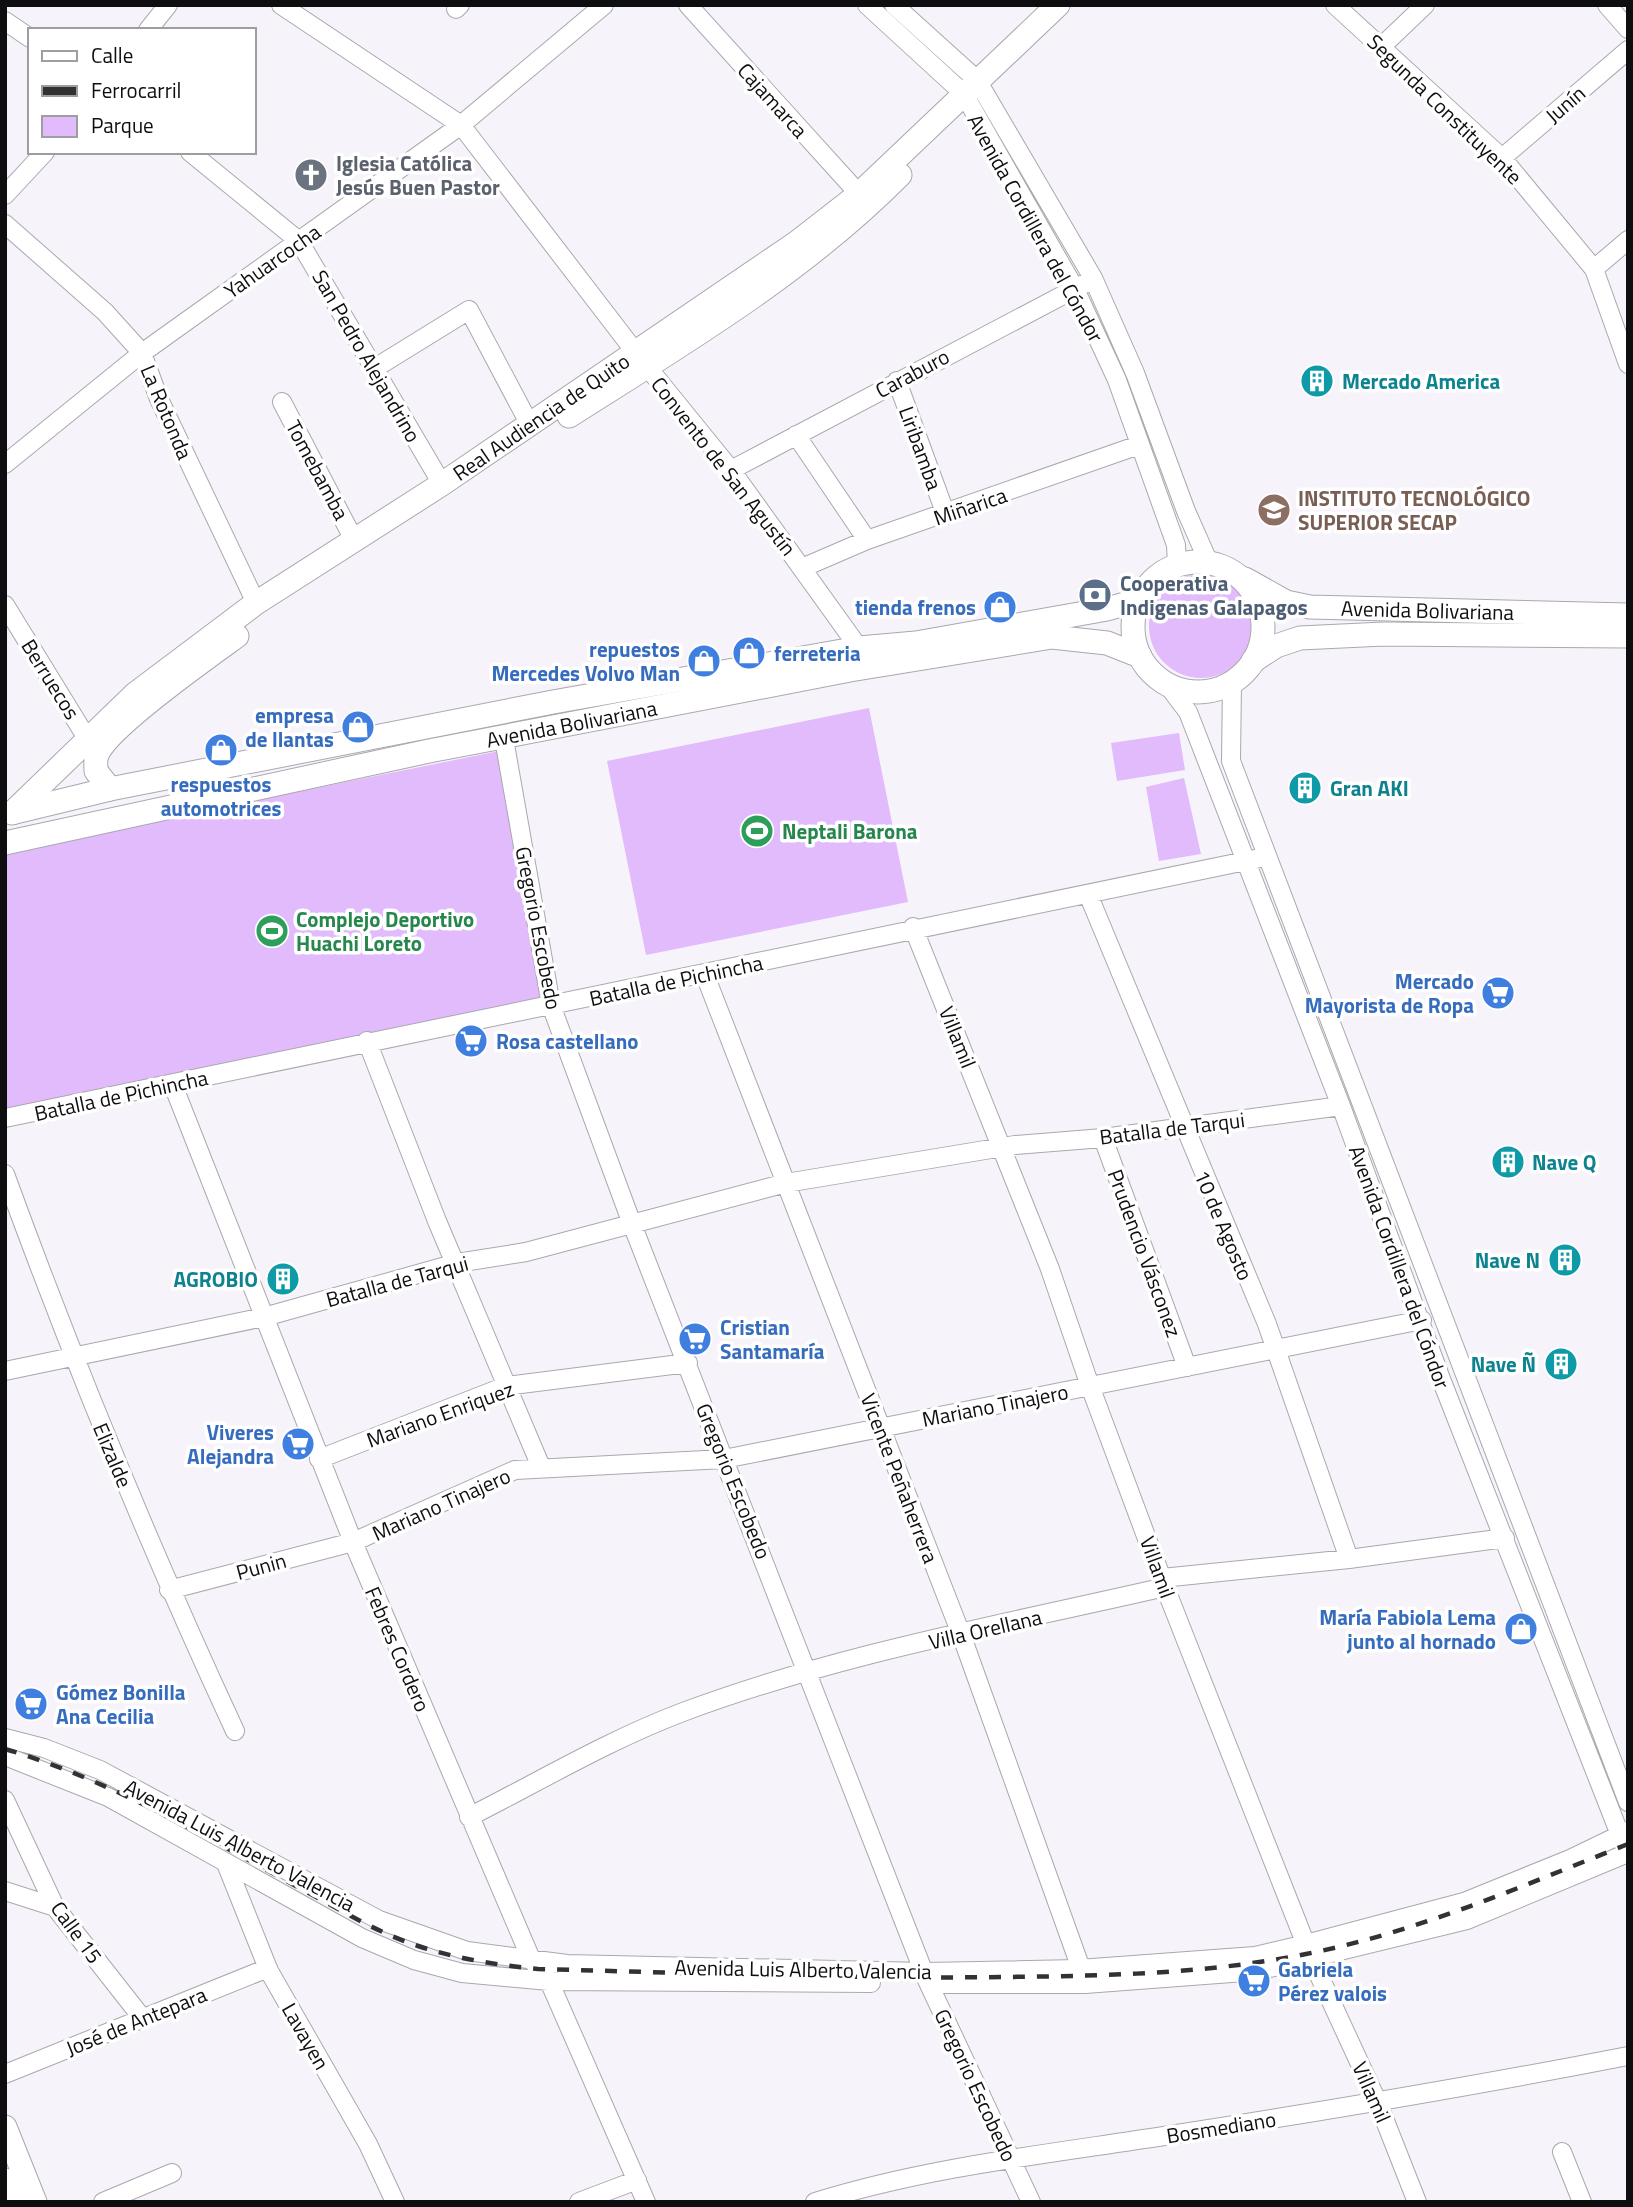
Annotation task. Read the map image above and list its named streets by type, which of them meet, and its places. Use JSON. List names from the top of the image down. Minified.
{"streets":{"main road":["Real Audiencia de Quito","Avenida Bolivariana"],"street":["Cajamarca","Junín","Segunda Constituyente","Avenida Cordillera del Cóndor","Yahuarcocha","San Pedro Alejandrino","Caraburo","La Rotonda","Liribamba","Convento de San Agustín","Tomebamba","Miñarica","Berruecos","Gregorio Escobedo","Batalla de Pichincha","Villamil","Batalla de Tarqui","10 de Agosto","Prudencio Vásconez","Mariano Tinajero","Mariano Enriquez","Elizalde","Vicente Peñaherrera","Punin","Villa Orellana","Febres Cordero","Avenida Luis Alberto Valencia","Calle 15","José de Antepara","Lavayen","Bosmediano"]},"crossings":[["Cajamarca","Real Audiencia de Quito"],["Junín","Segunda Constituyente"],["Avenida Cordillera del Cóndor","Caraburo"],["Avenida Cordillera del Cóndor","Real Audiencia de Quito"],["Avenida Cordillera del Cóndor","Miñarica"],["Avenida Cordillera del Cóndor","Avenida Bolivariana"],["Avenida Cordillera del Cóndor","Batalla de Pichincha"],["Avenida Cordillera del Cóndor","Batalla de Tarqui"],["Avenida Cordillera del Cóndor","Mariano Tinajero"],["Avenida Cordillera del Cóndor","Villa Orellana"],["Avenida Cordillera del Cóndor","Avenida Luis Alberto Valencia"],["Yahuarcocha","San Pedro Alejandrino"],["Yahuarcocha","La Rotonda"],["Yahuarcocha","Convento de San Agustín"],["San Pedro Alejandrino","Real Audiencia de Quito"],["Caraburo","Liribamba"],["Caraburo","Convento de San Agustín"],["La Rotonda","Real Audiencia de Quito"],["Real Audiencia de Quito","Convento de San Agustín"],["Real Audiencia de Quito","Tomebamba"],["Real Audiencia de Quito","Avenida Bolivariana"],["Real Audiencia de Quito","Berruecos"],["Liribamba","Miñarica"],["Convento de San Agustín","Miñarica"],["Convento de San Agustín","Avenida Bolivariana"],["Avenida Bolivariana","Gregorio Escobedo"],["Gregorio Escobedo","Batalla de Pichincha"],["Gregorio Escobedo","Batalla de Tarqui"],["Gregorio Escobedo","Mariano Tinajero"],["Gregorio Escobedo","Mariano Enriquez"],["Gregorio Escobedo","Villa Orellana"],["Gregorio Escobedo","Avenida Luis Alberto Valencia"],["Gregorio Escobedo","Bosmediano"],["Batalla de Pichincha","Villamil"],["Batalla de Pichincha","10 de Agosto"],["Batalla de Pichincha","Vicente Peñaherrera"],["Batalla de Pichincha","Febres Cordero"],["Villamil","Batalla de Tarqui"],["Villamil","Mariano Tinajero"],["Villamil","Villa Orellana"],["Villamil","Avenida Luis Alberto Valencia"],["Villamil","Bosmediano"],["Batalla de Tarqui","10 de Agosto"],["Batalla de Tarqui","Prudencio Vásconez"],["Batalla de Tarqui","Elizalde"],["Batalla de Tarqui","Vicente Peñaherrera"],["Batalla de Tarqui","Febres Cordero"],["10 de Agosto","Mariano Tinajero"],["10 de Agosto","Villa Orellana"],["Prudencio Vásconez","Mariano Tinajero"],["Mariano Tinajero","Vicente Peñaherrera"],["Mariano Tinajero","Punin"],["Mariano Tinajero","Febres Cordero"],["Mariano Enriquez","Febres Cordero"],["Elizalde","Punin"],["Vicente Peñaherrera","Villa Orellana"],["Vicente Peñaherrera","Avenida Luis Alberto Valencia"],["Punin","Febres Cordero"],["Villa Orellana","Febres Cordero"],["Febres Cordero","Avenida Luis Alberto Valencia"],["Avenida Luis Alberto Valencia","Lavayen"],["Calle 15","José de Antepara"],["José de Antepara","Lavayen"]],"places":{"church":["Iglesia Católica Jesús Buen Pastor"],"building":["Mercado America","Gran AKI","Nave Q","Nave N","AGROBIO","Nave Ñ"],"school or university":["INSTITUTO TECNOLÓGICO SUPERIOR SECAP"],"bank":["Cooperativa Indigenas Galapagos"],"shop":["tienda frenos","ferreteria","repuestos Mercedes Volvo Man","empresa de llantas","respuestos automotrices","María Fabiola Lema junto al hornado"],"sports":["Neptali Barona","Complejo Deportivo Huachi Loreto"],"supermarket":["Mercado Mayorista de Ropa","Rosa castellano","Cristian Santamaría","Viveres Alejandra","Gómez Bonilla Ana Cecilia","Gabriela Pérez valois"]},"legend":["Calle","Ferrocarril","Parque"]}
